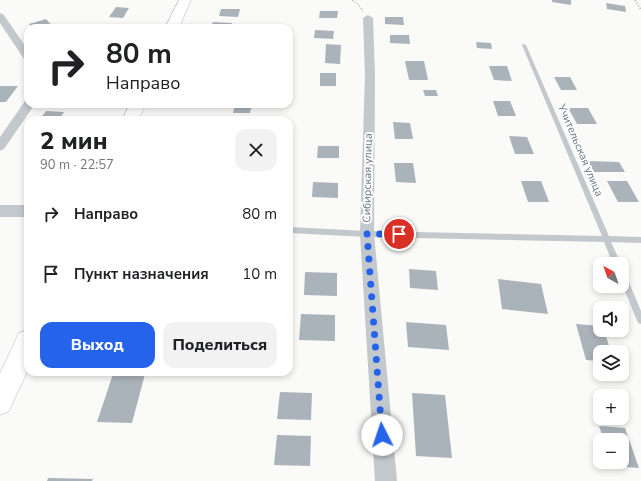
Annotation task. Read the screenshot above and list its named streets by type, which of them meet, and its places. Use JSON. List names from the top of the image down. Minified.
{"streets":{"street":["Сибирская улица"],"lane":["Учительская улица"]},"north":"top left","page":{"turn":["80 m","Направо"],"heading":["2 мин","90 m · 22:57"],"list":[{"name":"Направо","value":"80 m"},{"name":"Пункт назначения","value":"10 m"}],"map_buttons":["+","−"],"buttons":["Выход","Поделиться"]}}
